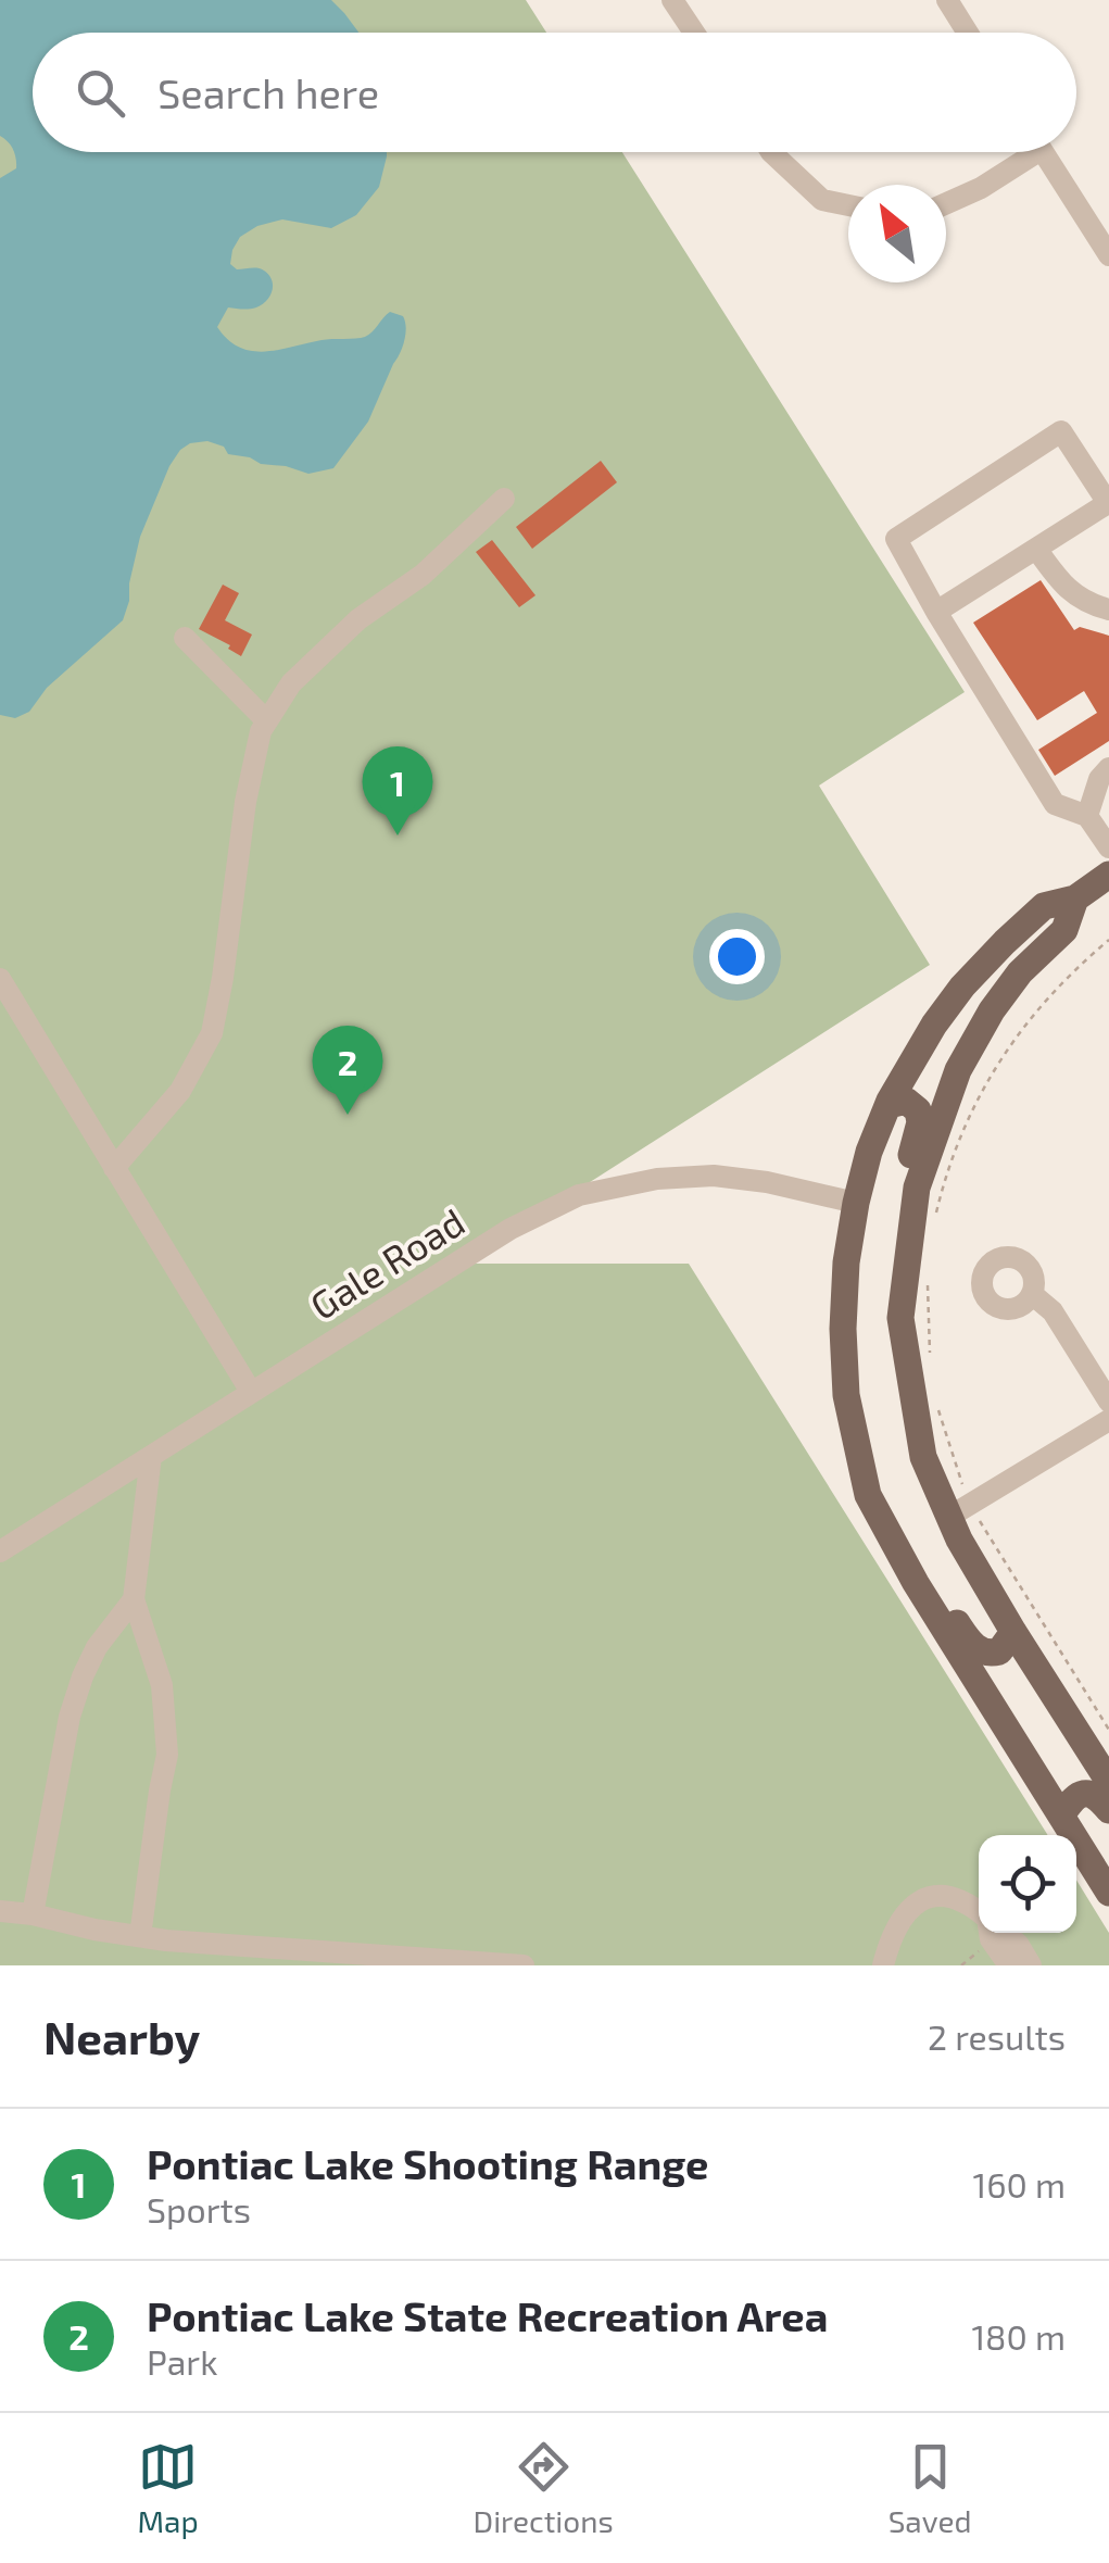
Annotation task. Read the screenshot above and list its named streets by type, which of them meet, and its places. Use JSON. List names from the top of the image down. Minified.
{"streets":{"street":["Gale Road"]},"north":"top left","page":{"search":"Search here","pins":["1","2"],"heading":["Nearby","2 results"],"list":[{"mark":"1","name":"Pontiac Lake Shooting Range","note":"Sports","value":"160 m"},{"mark":"2","name":"Pontiac Lake State Recreation Area","note":"Park","value":"180 m"}],"nav":["Map","Directions","Saved"]}}
